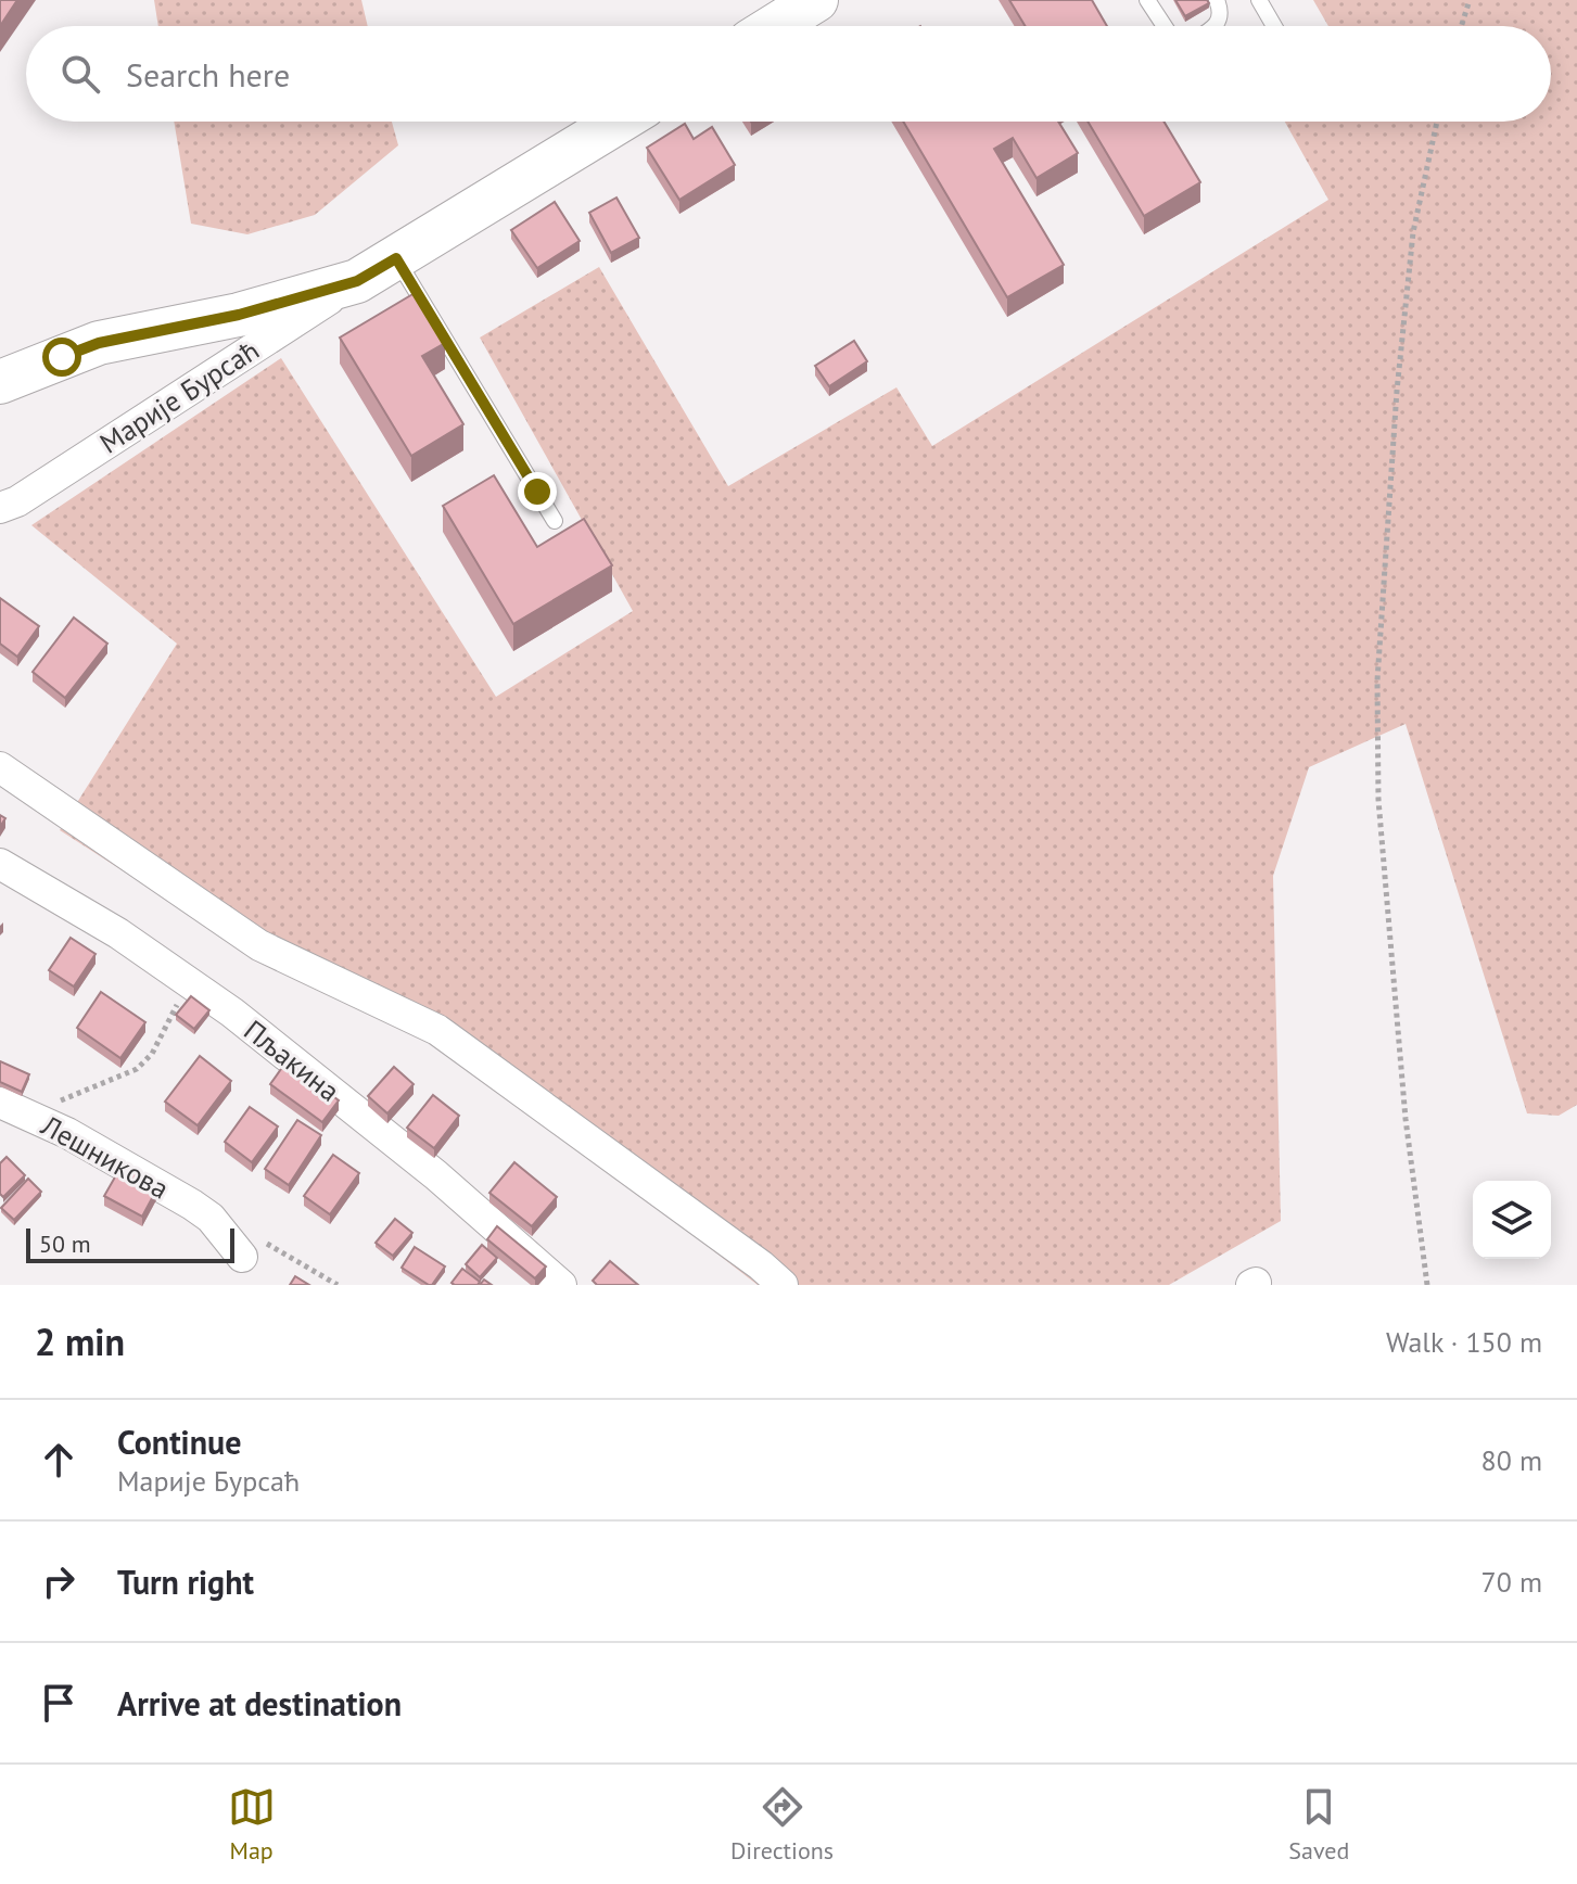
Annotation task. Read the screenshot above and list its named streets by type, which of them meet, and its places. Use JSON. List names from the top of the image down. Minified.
{"streets":{"street":["Марије Бурсаћ","Пљакина","Лешникова"]},"scale_bar":"50 m","page":{"search":"Search here","scale":"50 m","heading":["2 min","Walk · 150 m"],"list":[["Continue","Марије Бурсаћ","80 m"],["Turn right","70 m"],"Arrive at destination"],"nav":["Map","Directions","Saved"]}}
